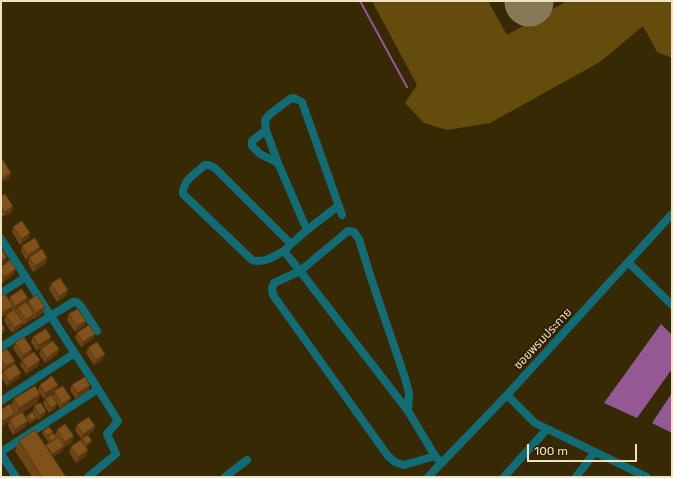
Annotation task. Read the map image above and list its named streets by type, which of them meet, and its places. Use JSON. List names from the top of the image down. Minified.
{"streets":{"street":["ซอยพรมประกาย"]},"scale_bar":"100 m"}
